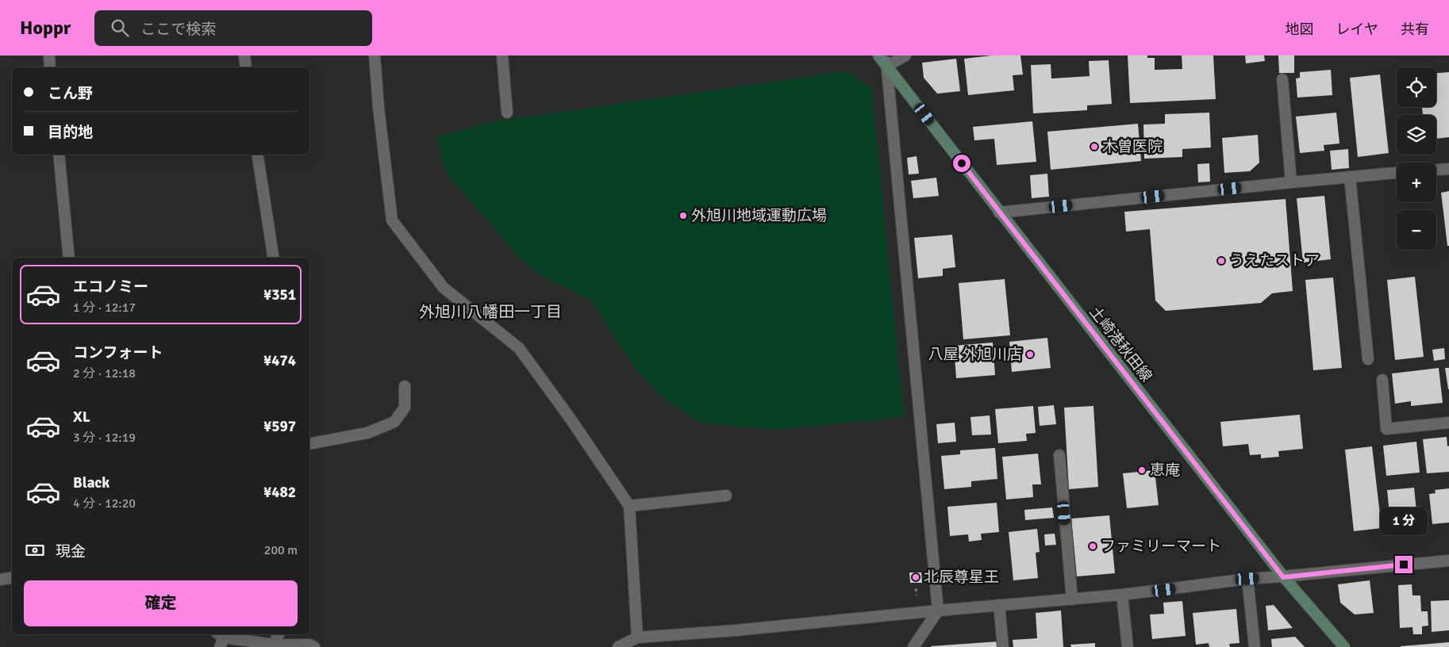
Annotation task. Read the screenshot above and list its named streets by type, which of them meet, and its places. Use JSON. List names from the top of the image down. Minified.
{"streets":{"main road":["土崎港秋田線"]},"districts":["外旭川八幡田一丁目"],"places":["木曽医院","外旭川地域運動広場","うえたストア","八屋 外旭川店","恵庵","ファミリーマート","北辰尊星王"],"page":{"header":"Hoppr","search":"ここで検索","nav":["地図","レイヤ","共有"],"map_buttons":["+","−"],"banner":["こん野","目的地"],"list":[{"name":"エコノミー","note":"1 分 · 12:17","value":"¥351"},{"name":"コンフォート","note":"2 分 · 12:18","value":"¥474"},{"name":"XL","note":"3 分 · 12:19","value":"¥597"},{"name":"Black","note":"4 分 · 12:20","value":"¥482"}],"bubble":"1 分","pay":["現金","200 m"],"buttons":"確定"}}
